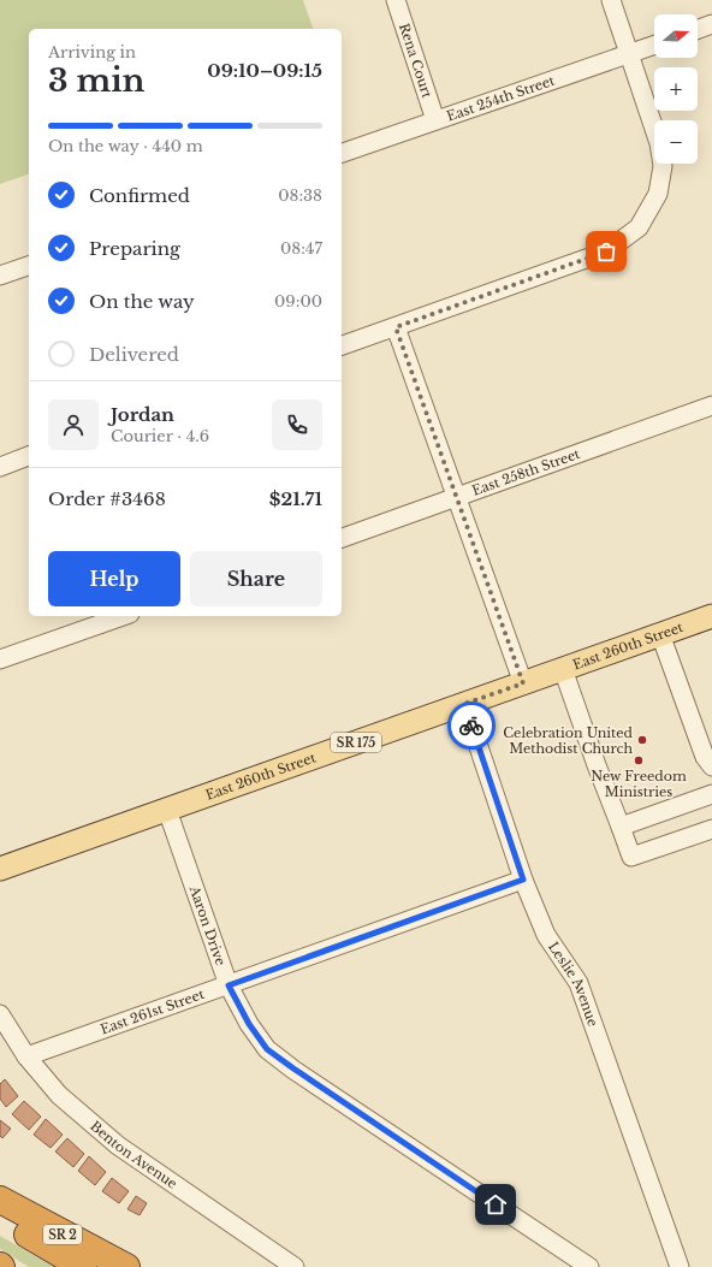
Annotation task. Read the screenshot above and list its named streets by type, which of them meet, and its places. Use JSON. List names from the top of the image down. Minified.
{"streets":{"highway":["SR 2"],"main road":["East 260th Street","SR 175"],"street":["Rena Court","East 254th Street","East 258th Street","Aaron Drive","Leslie Avenue","East 261st Street","Benton Avenue"]},"crossings":[["Rena Court","East 254th Street"],["East 260th Street","Aaron Drive"],["East 260th Street","Leslie Avenue"],["Aaron Drive","East 261st Street"],["Leslie Avenue","East 261st Street"],["East 261st Street","Benton Avenue"]],"places":["Celebration United Methodist Church","New Freedom Ministries"],"north":"right","page":{"map_buttons":["+","−"],"heading":["3 min","Arriving in","09:10–09:15"],"panel":["Jordan","Courier · 4.6","Order #3468","$21.71"],"bar":"On the way · 440 m","list":[["Confirmed","08:38"],["Preparing","08:47"],["On the way","09:00"],"Delivered"],"buttons":["Help","Share"]}}
